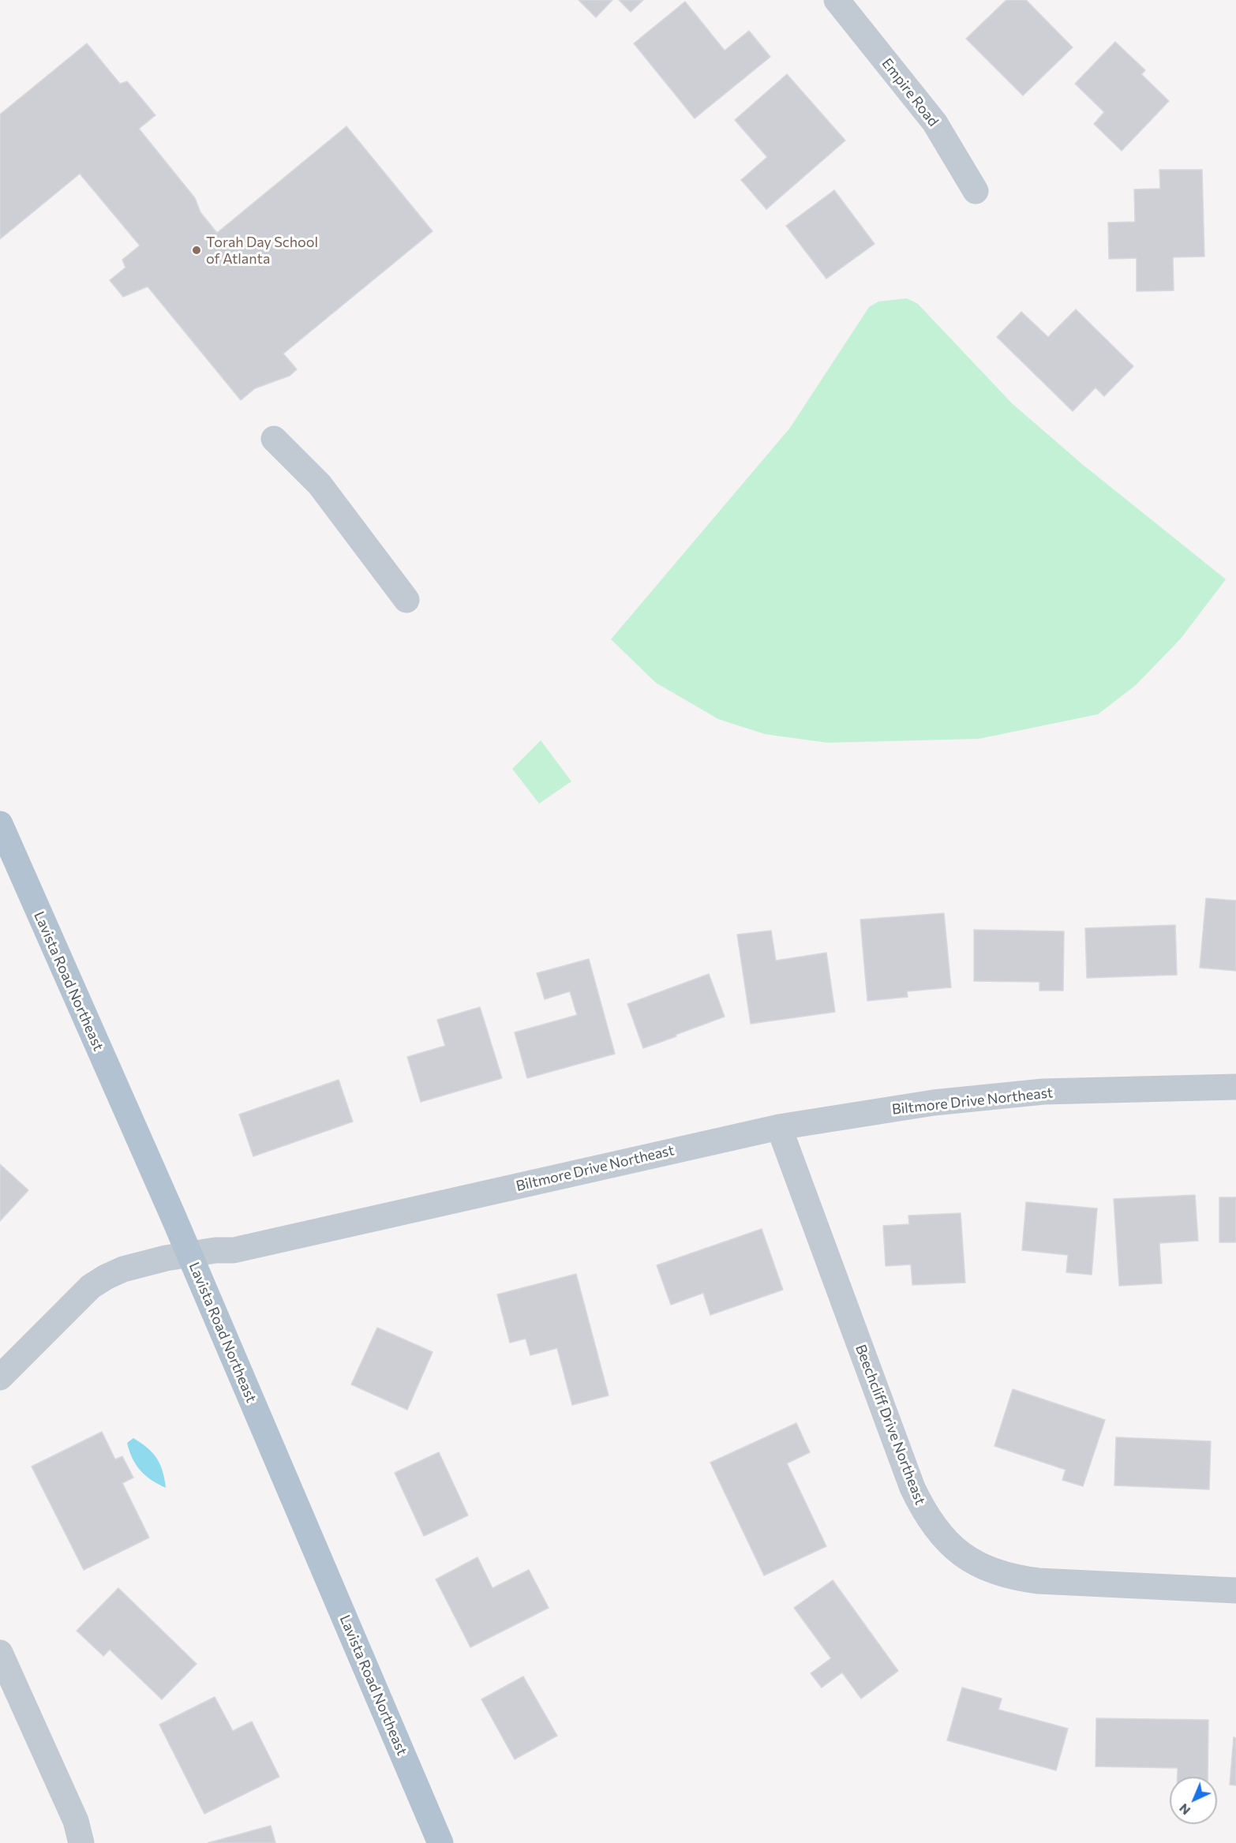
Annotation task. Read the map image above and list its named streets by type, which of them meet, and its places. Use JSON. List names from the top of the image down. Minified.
{"streets":{"main road":["Lavista Road Northeast"],"street":["Empire Road","Biltmore Drive Northeast","Beechcliff Drive Northeast"]},"crossings":[["Lavista Road Northeast","Biltmore Drive Northeast"],["Biltmore Drive Northeast","Beechcliff Drive Northeast"]],"places":["Torah Day School of Atlanta"],"north":"bottom left"}
